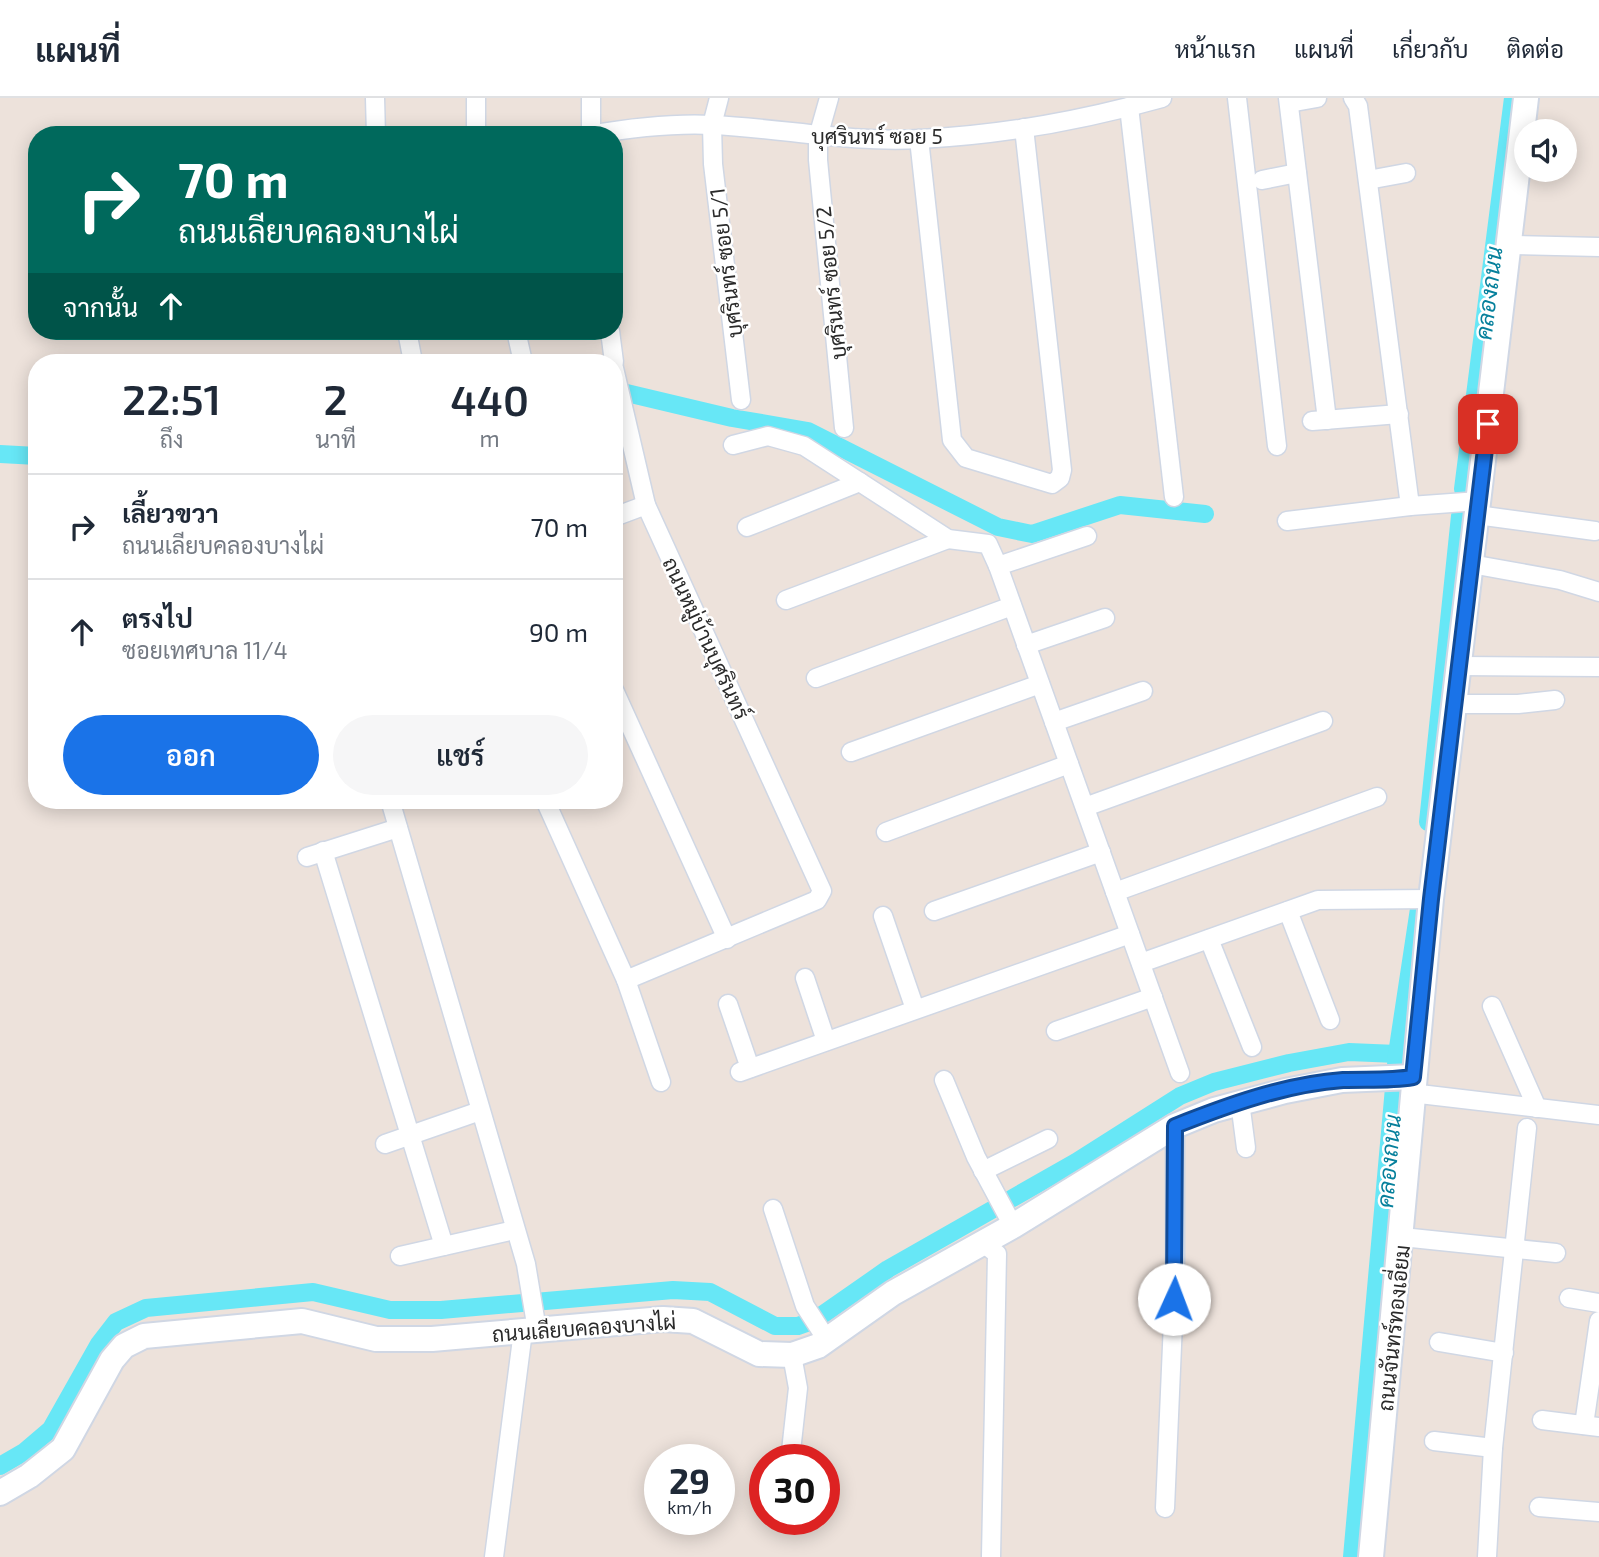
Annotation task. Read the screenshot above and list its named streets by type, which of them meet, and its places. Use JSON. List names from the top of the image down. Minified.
{"streets":{"street":["บุศรินทร์ ซอย 5","บุศรินทร์ ซอย 5/1","บุศรินทร์ ซอย 5/2","ถนนหมู่บ้านบุศรินทร์","ถนนเลียบคลองบางไผ่","ถนนจันทร์ทองเอี่ยม"]},"crossings":[["บุศรินทร์ ซอย 5","บุศรินทร์ ซอย 5/1"],["บุศรินทร์ ซอย 5","บุศรินทร์ ซอย 5/2"],["ถนนเลียบคลองบางไผ่","ถนนจันทร์ทองเอี่ยม"]],"water":["คลองถนน"],"page":{"header":"แผนที่","nav":["หน้าแรก","แผนที่","เกี่ยวกับ","ติดต่อ"],"turn":["70 m","ถนนเลียบคลองบางไผ่"],"then":"จากนั้น","eta":["22:51","ถึง","2","นาที","440","m"],"list":[{"name":"เลี้ยวขวา","note":"ถนนเลียบคลองบางไผ่","value":"70 m"},{"name":"ตรงไป","note":"ซอยเทศบาล 11/4","value":"90 m"}],"buttons":["ออก","แชร์"],"speed":"29 km/h","limit":"30"}}
